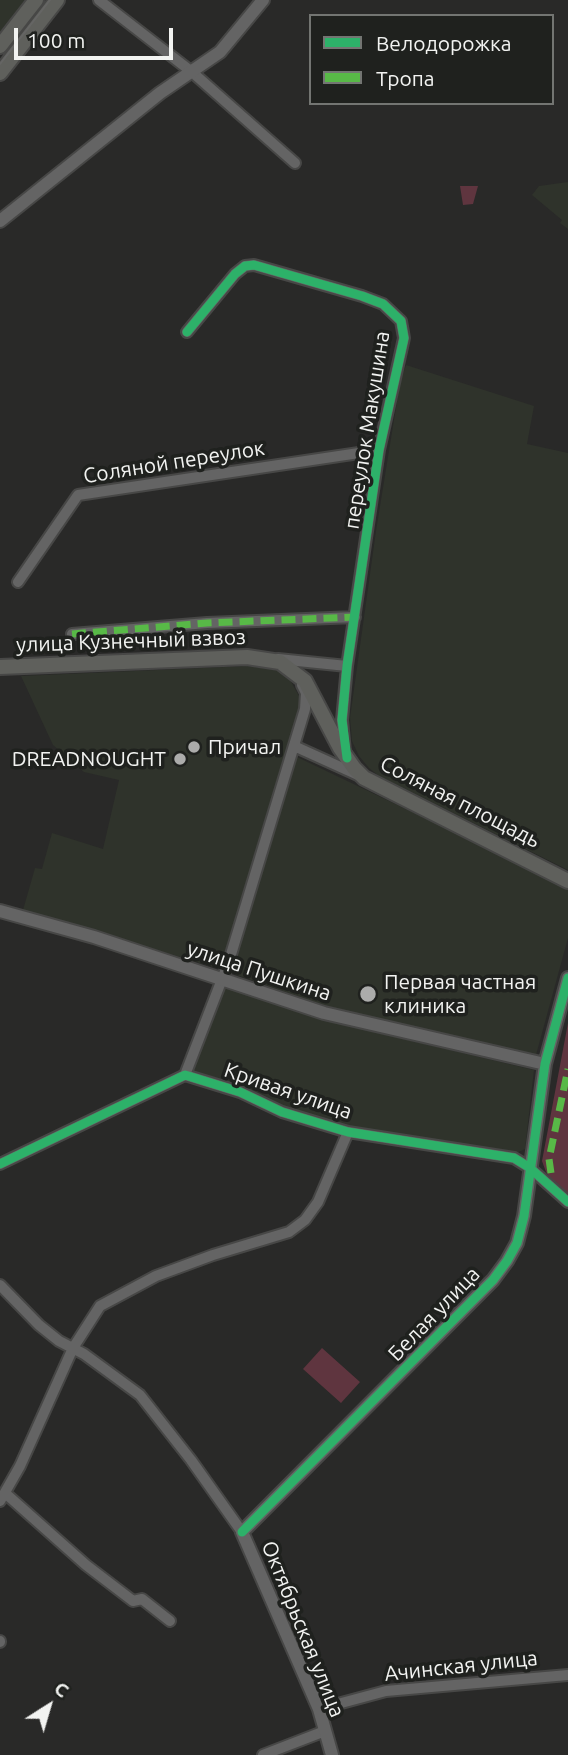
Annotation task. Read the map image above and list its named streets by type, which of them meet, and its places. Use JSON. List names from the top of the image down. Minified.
{"streets":{"main road":["улица Кузнечный взвоз","Соляная площадь"],"street":["переулок Макушина","Соляной переулок","улица Пушкина","Кривая улица","Белая улица","Октябрьская улица","Ачинская улица"]},"crossings":[["переулок Макушина","Соляной переулок"],["переулок Макушина","Соляная площадь"],["улица Пушкина","Белая улица"],["Кривая улица","Белая улица"],["Белая улица","Октябрьская улица"],["Октябрьская улица","Ачинская улица"]],"places":["Причал","DREADNOUGHT","Первая частная клиника"],"legend":["Велодорожка","Тропа"],"scale_bar":"100 m","north":"top right"}
